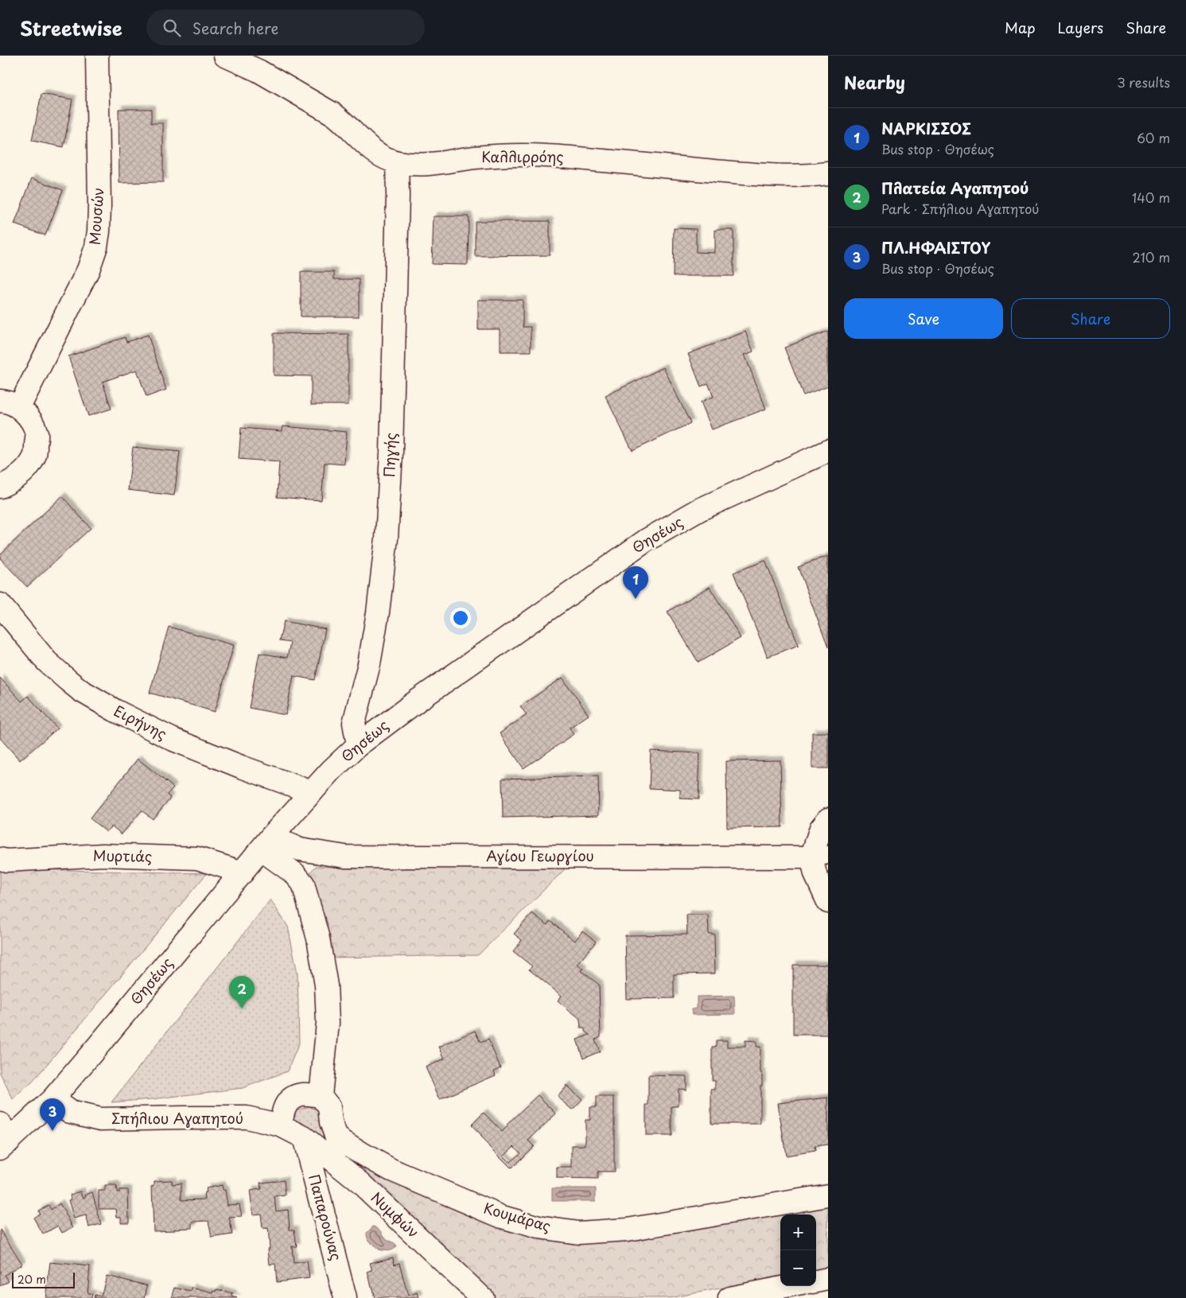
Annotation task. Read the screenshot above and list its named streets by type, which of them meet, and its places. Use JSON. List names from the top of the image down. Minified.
{"streets":{"street":["Καλλιρρόης","Μουσών","Πηγής","Θησέως","Ειρήνης","Μυρτιάς","Αγίου Γεωργίου","Σπήλιου Αγαπητού","Νυμφών","Παπαρούνας","Κουμάρας"]},"crossings":[["Καλλιρρόης","Πηγής"],["Πηγής","Θησέως"],["Θησέως","Ειρήνης"],["Θησέως","Μυρτιάς"],["Θησέως","Αγίου Γεωργίου"],["Θησέως","Σπήλιου Αγαπητού"],["Σπήλιου Αγαπητού","Νυμφών"],["Σπήλιου Αγαπητού","Παπαρούνας"],["Νυμφών","Παπαρούνας"]],"scale_bar":"20 m","page":{"header":"Streetwise","search":"Search here","nav":["Map","Layers","Share"],"heading":["Nearby","3 results"],"list":[{"mark":"1","name":"ΝΑΡΚΙΣΣΟΣ","note":"Bus stop · Θησέως","value":"60 m"},{"mark":"2","name":"Πλατεία Αγαπητού","note":"Park · Σπήλιου Αγαπητού","value":"140 m"},{"mark":"3","name":"ΠΛ.ΗΦΑΙΣΤΟΥ","note":"Bus stop · Θησέως","value":"210 m"}],"buttons":["Save","Share"],"pins":["1","2","3"],"map_buttons":["+","−"],"scale":"20 m"}}
